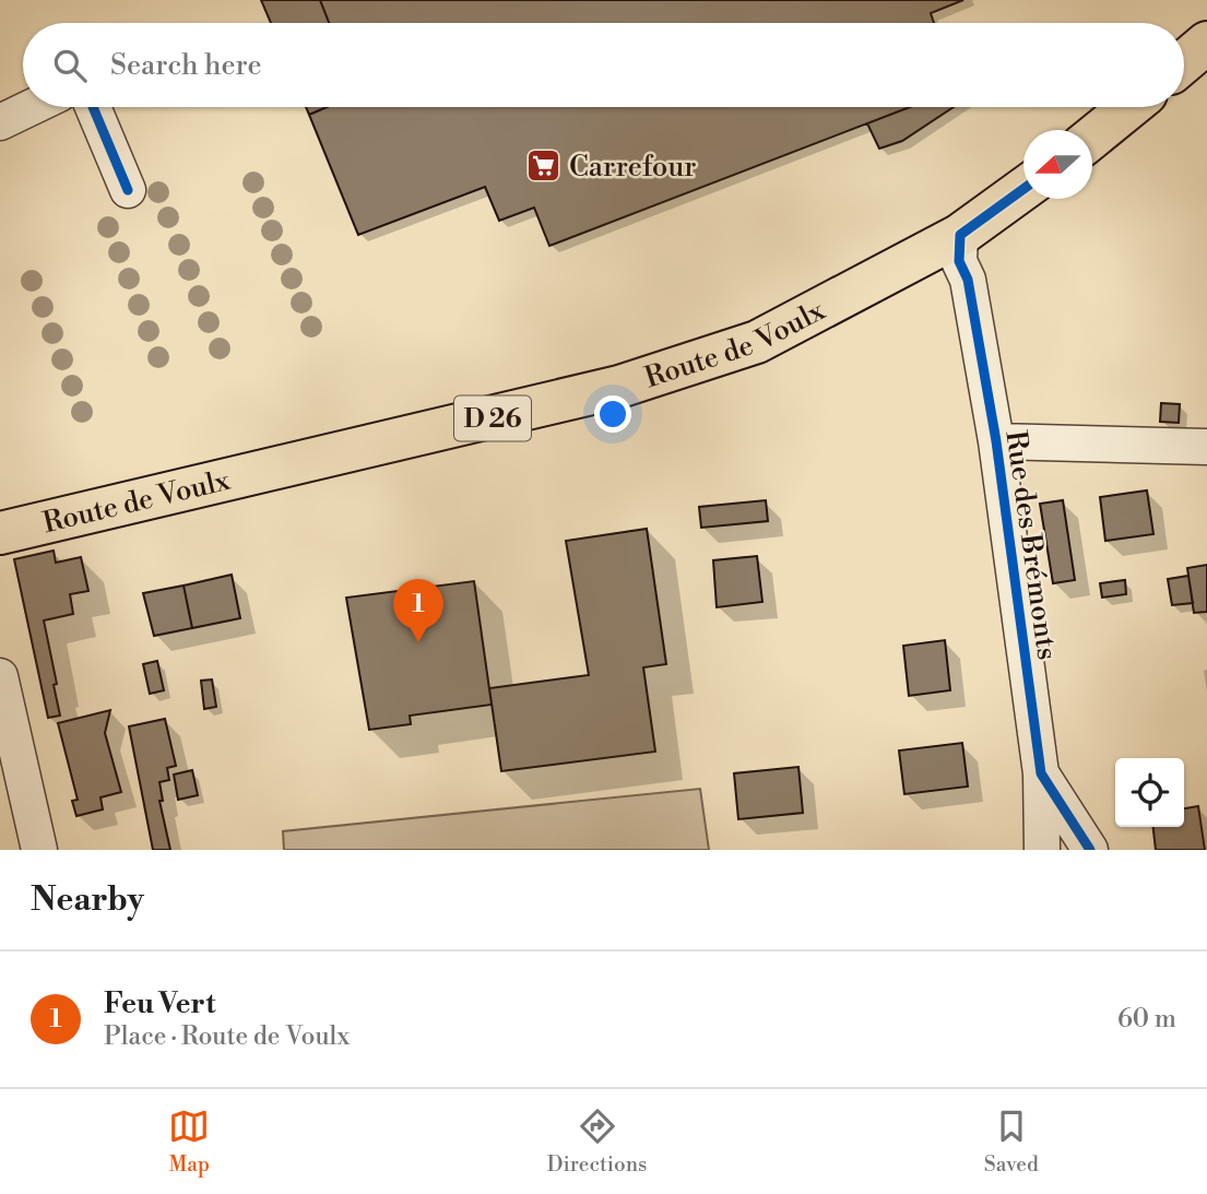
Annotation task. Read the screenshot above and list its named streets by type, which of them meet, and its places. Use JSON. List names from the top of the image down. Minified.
{"streets":{"main road":["Route de Voulx","D 26"],"street":["Rue des Brémonts"]},"crossings":[["Route de Voulx","Rue des Brémonts"]],"places":{"supermarket":["Carrefour"]},"north":"left","page":{"search":"Search here","pins":"1","heading":"Nearby","list":[{"mark":"1","name":"Feu Vert","note":"Place · Route de Voulx","value":"60 m"}],"nav":["Map","Directions","Saved"]}}
